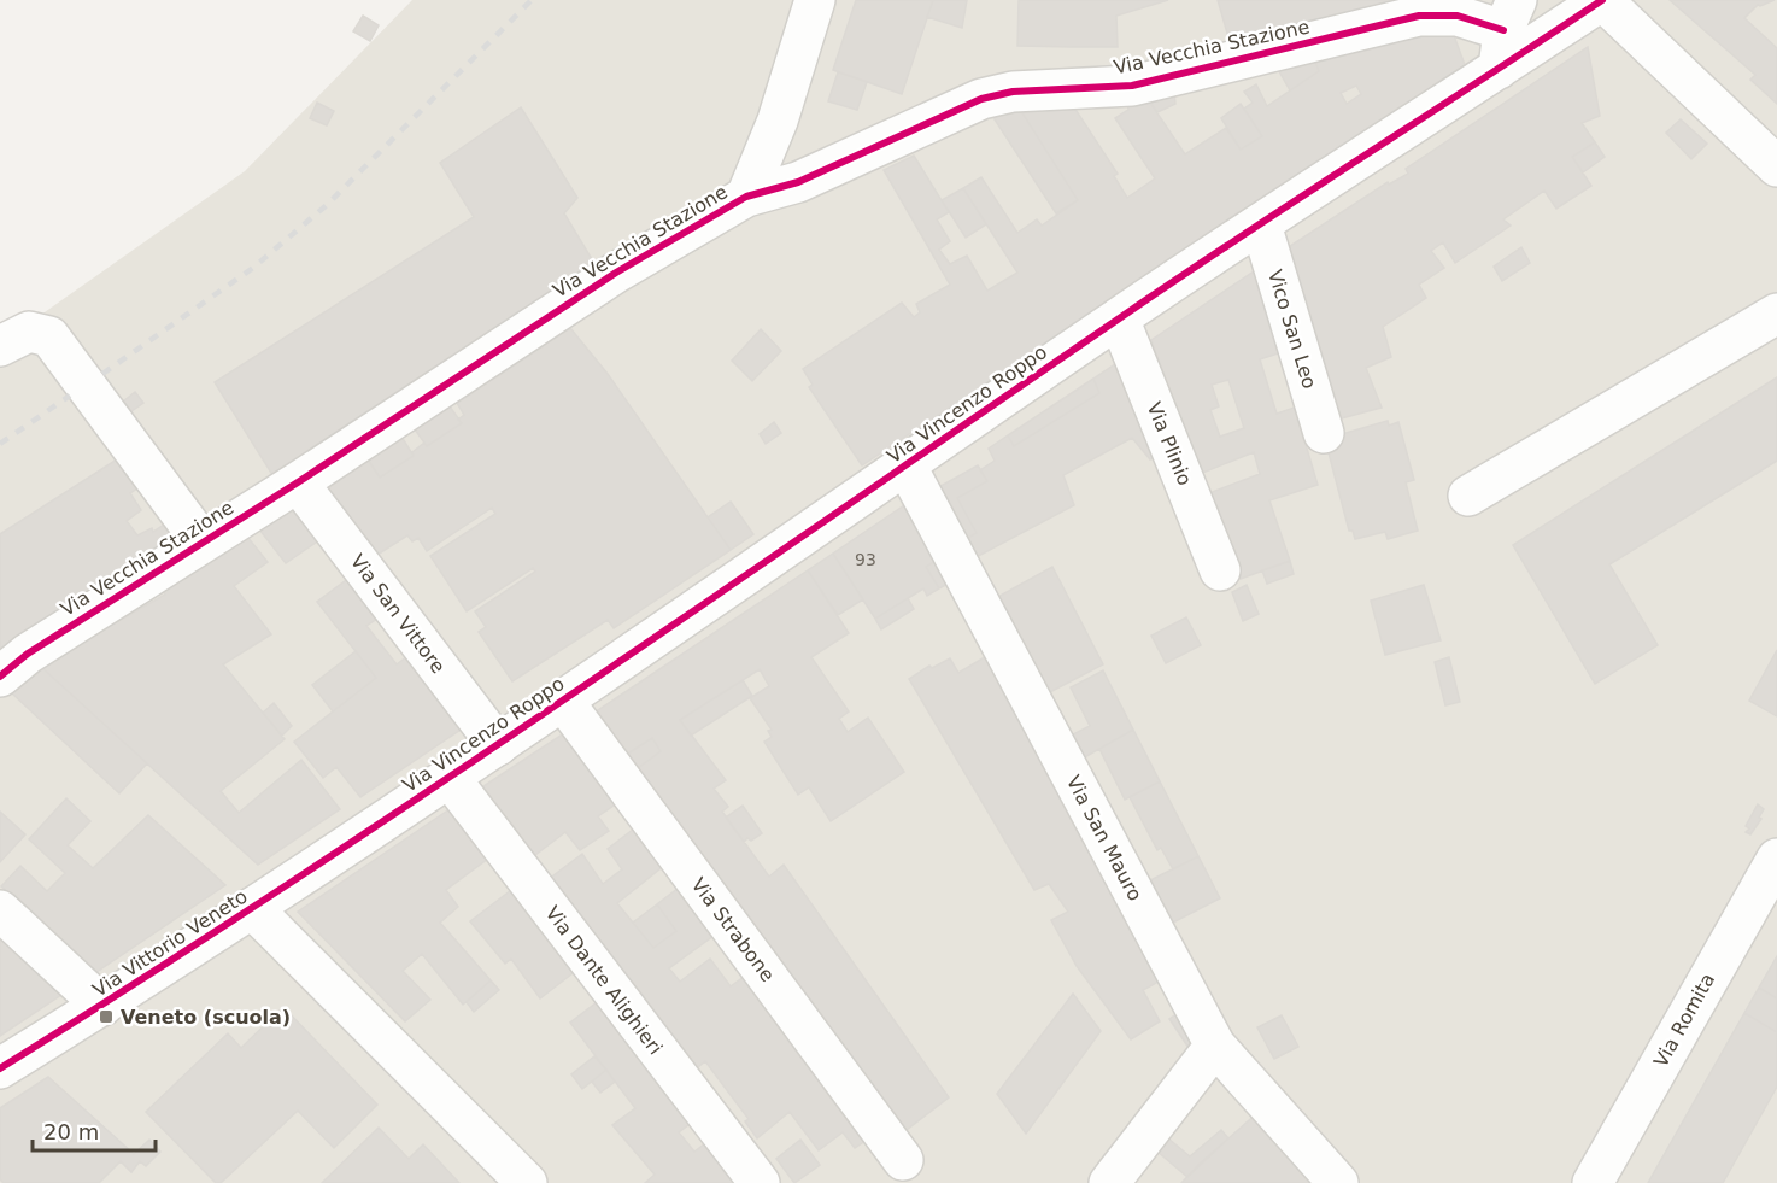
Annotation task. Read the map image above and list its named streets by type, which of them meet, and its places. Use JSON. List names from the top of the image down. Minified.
{"streets":{"street":["Via Vecchia Stazione","Vico San Leo","Via Vincenzo Roppo","Via Plinio","Via San Vittore","Via San Mauro","Via Strabone","Via Vittorio Veneto","Via Dante Alighieri","Via Romita"]},"crossings":[["Via Vecchia Stazione","Via San Vittore"],["Vico San Leo","Via Vincenzo Roppo"],["Via Vincenzo Roppo","Via Plinio"],["Via Vincenzo Roppo","Via San Vittore"],["Via Vincenzo Roppo","Via San Mauro"],["Via Vincenzo Roppo","Via Strabone"],["Via Vincenzo Roppo","Via Vittorio Veneto"],["Via Vincenzo Roppo","Via Dante Alighieri"]],"places":{"transit":["Veneto (scuola)"]},"house_numbers":["93"],"scale_bar":"20 m"}
